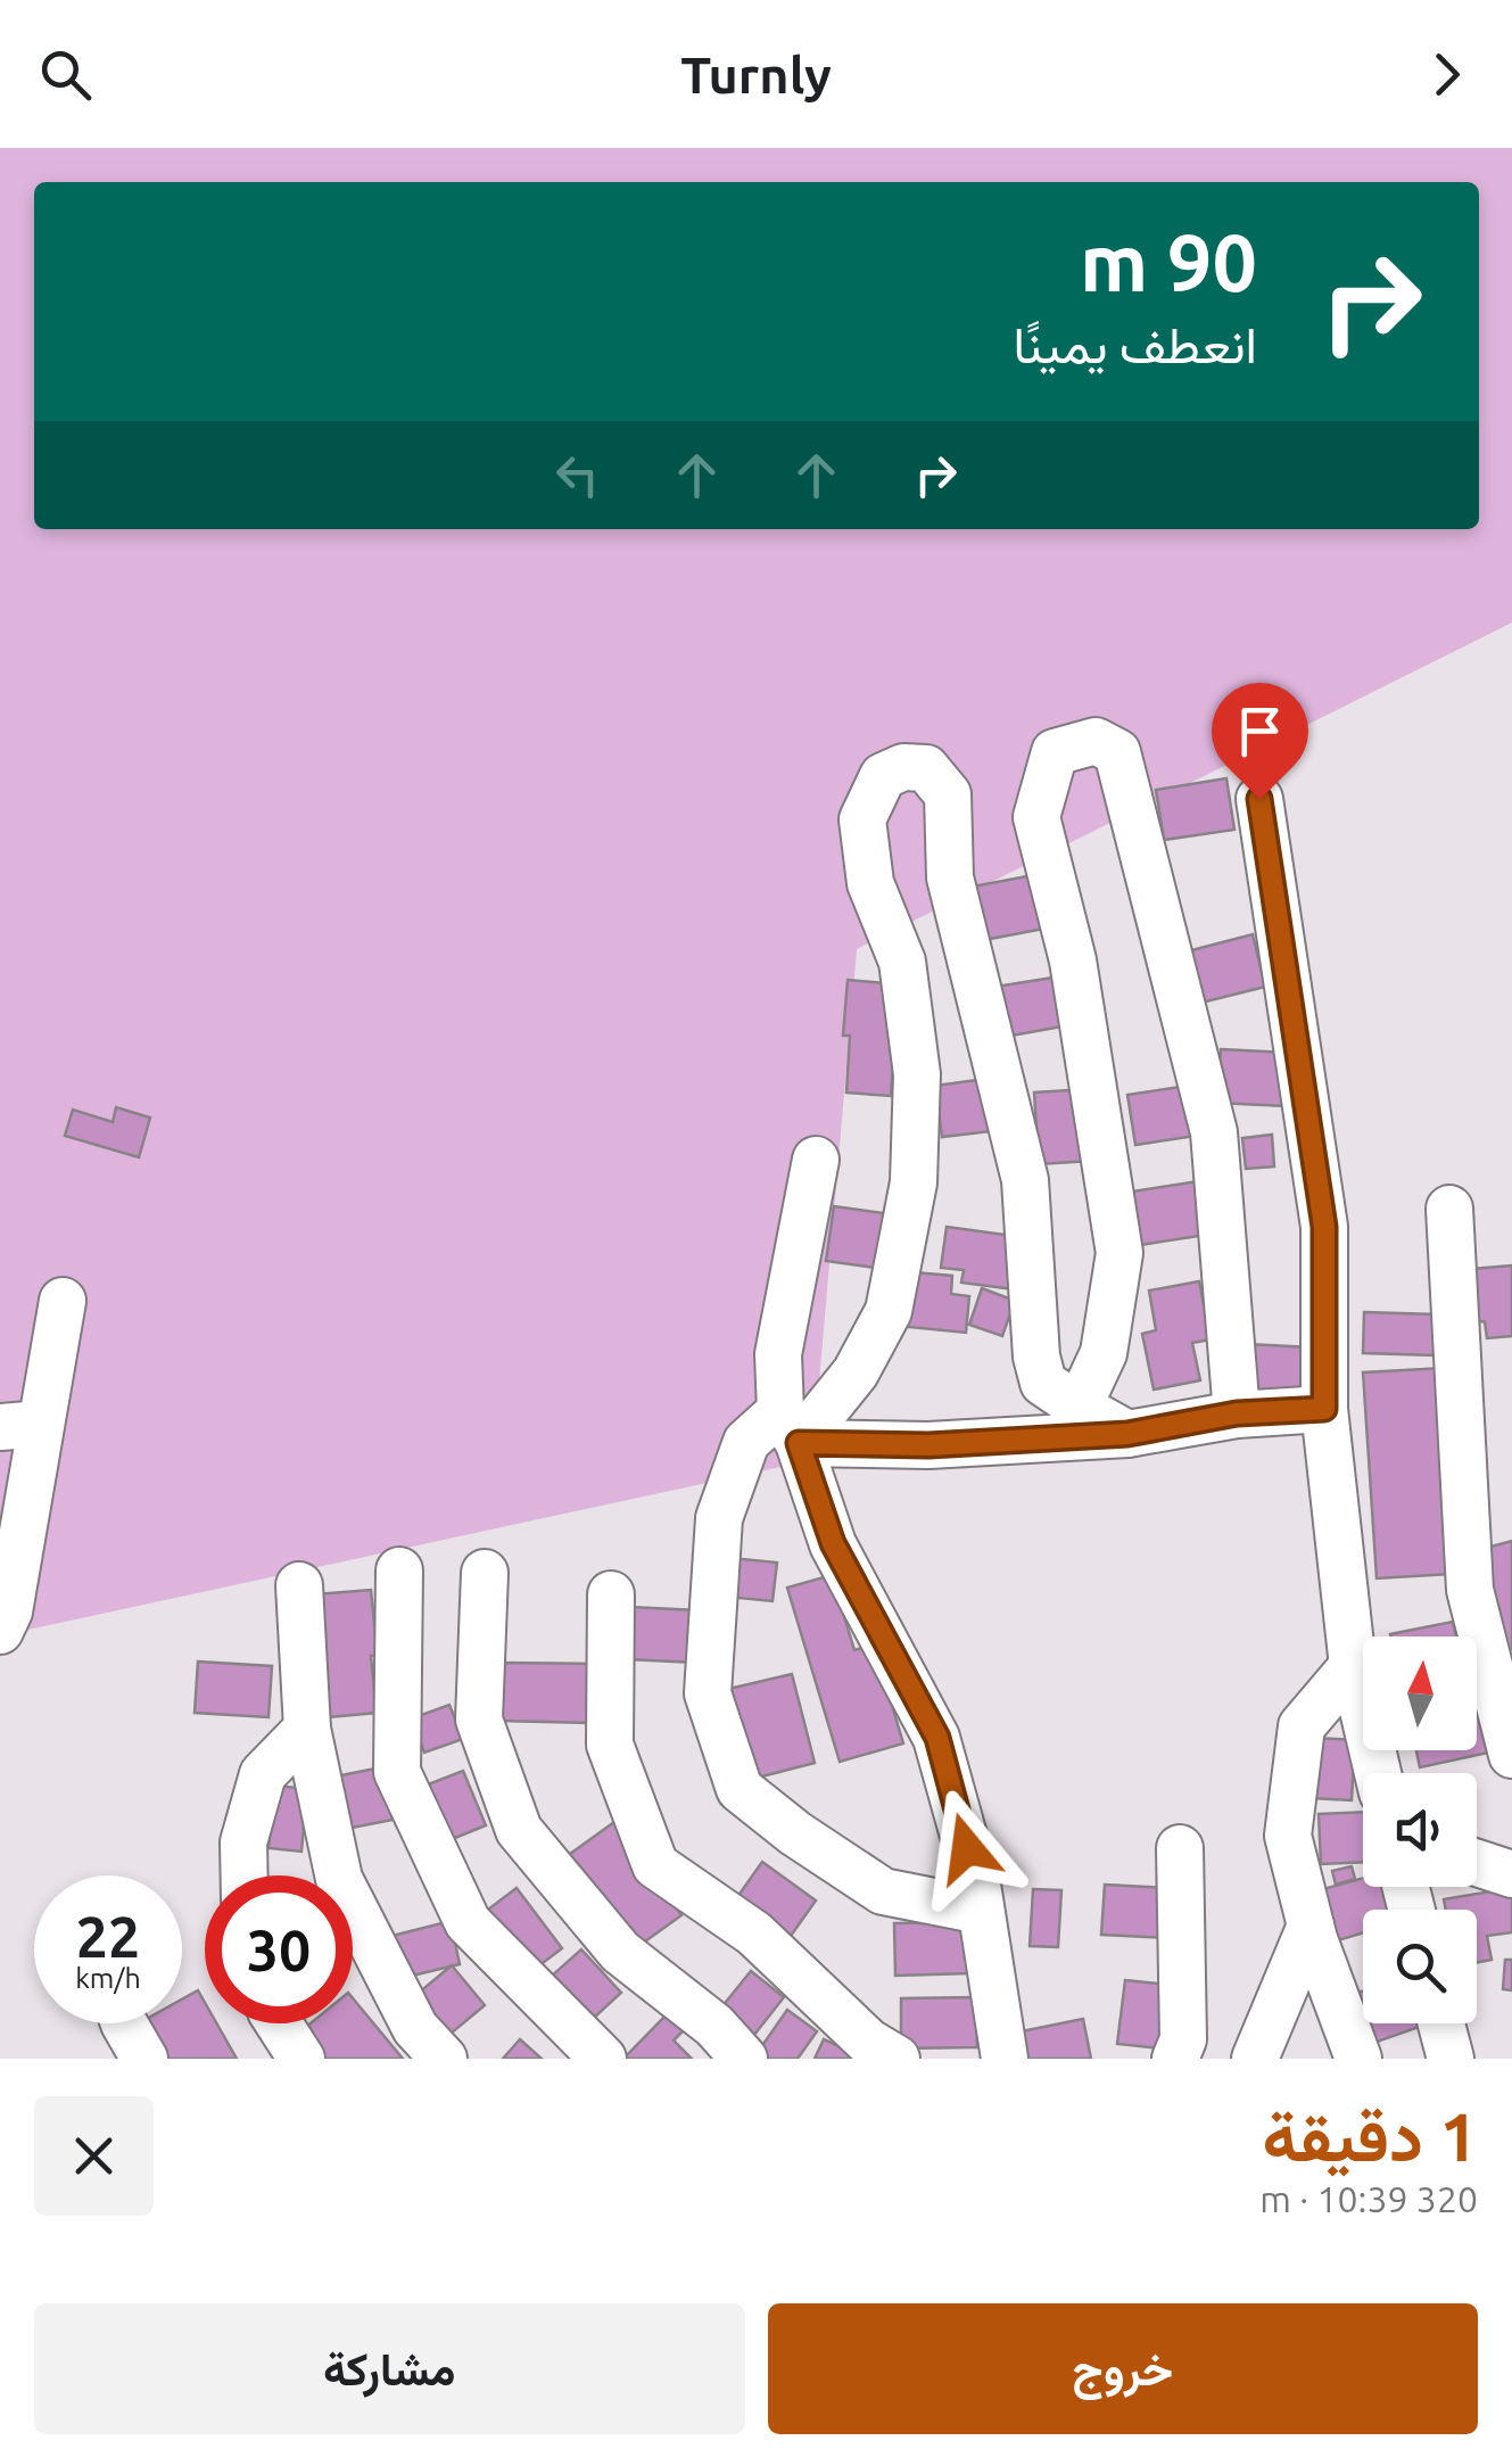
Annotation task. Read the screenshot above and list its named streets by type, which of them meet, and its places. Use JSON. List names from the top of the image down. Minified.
{"north":"top","page":{"header":"Turnly","turn":["90 m","انعطف يمينًا"],"speed":"22 km/h","limit":"30","heading":["1 دقيقة","320 m · 10:39"],"buttons":["خروج","مشاركة"]}}
